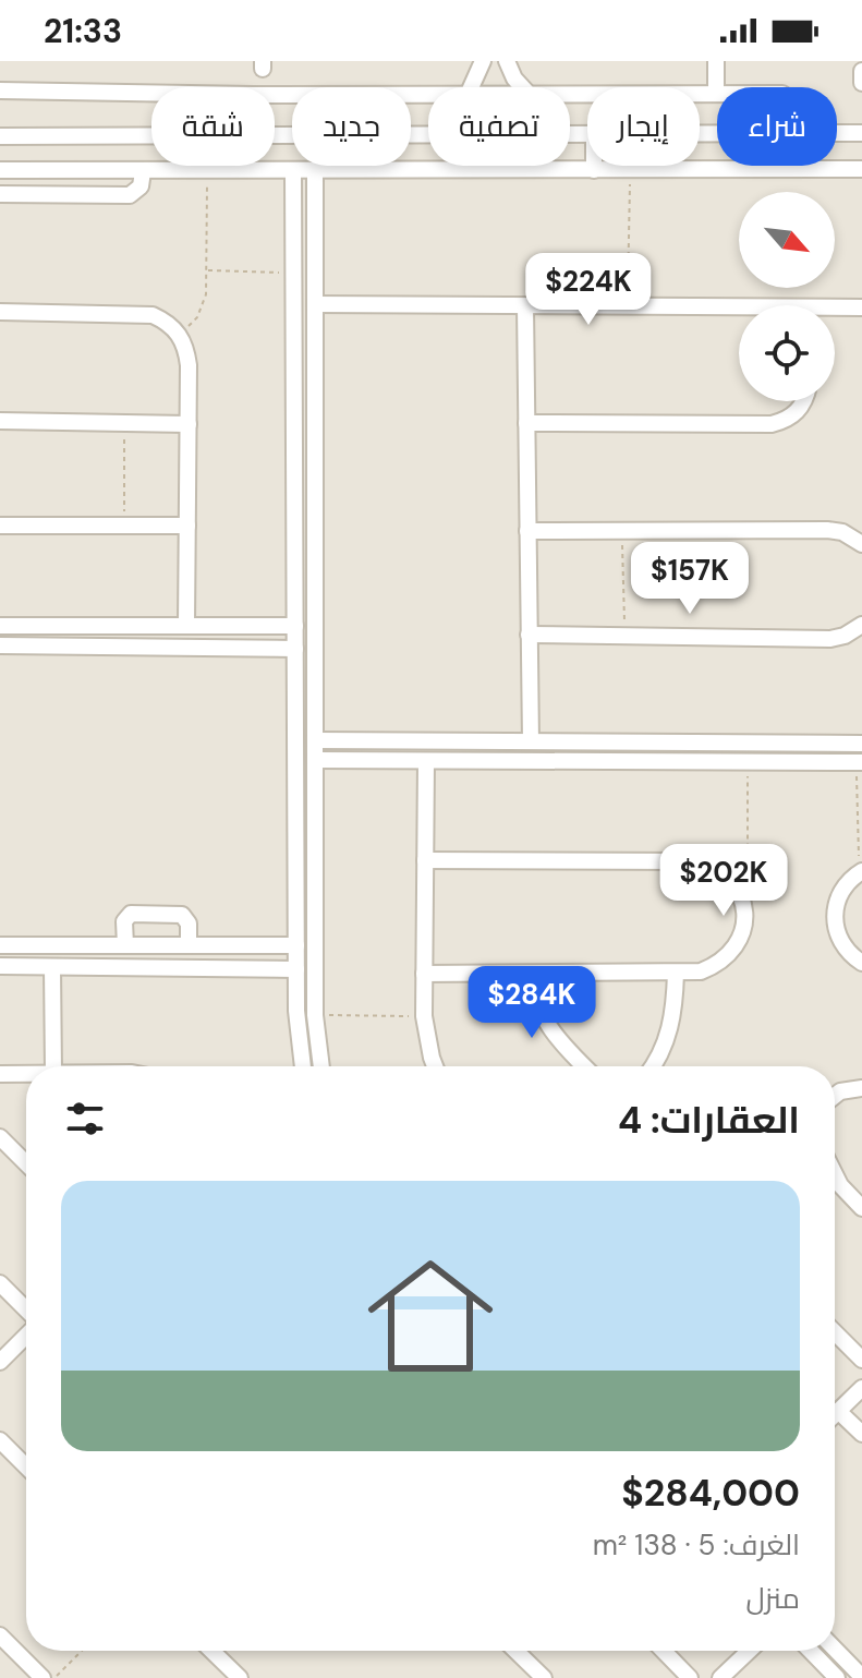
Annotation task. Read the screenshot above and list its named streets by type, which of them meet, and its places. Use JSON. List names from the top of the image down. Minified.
{"north":"bottom right","page":{"status":"21:33","chip":["شراء","إيجار","تصفية","جديد","شقة"],"price":["$224K","$157K","$202K","$284K"],"heading":"العقارات: 4","list":[{"name":"$284,000","note":"الغرف: 5 · 138 m² · منزل"}]}}
